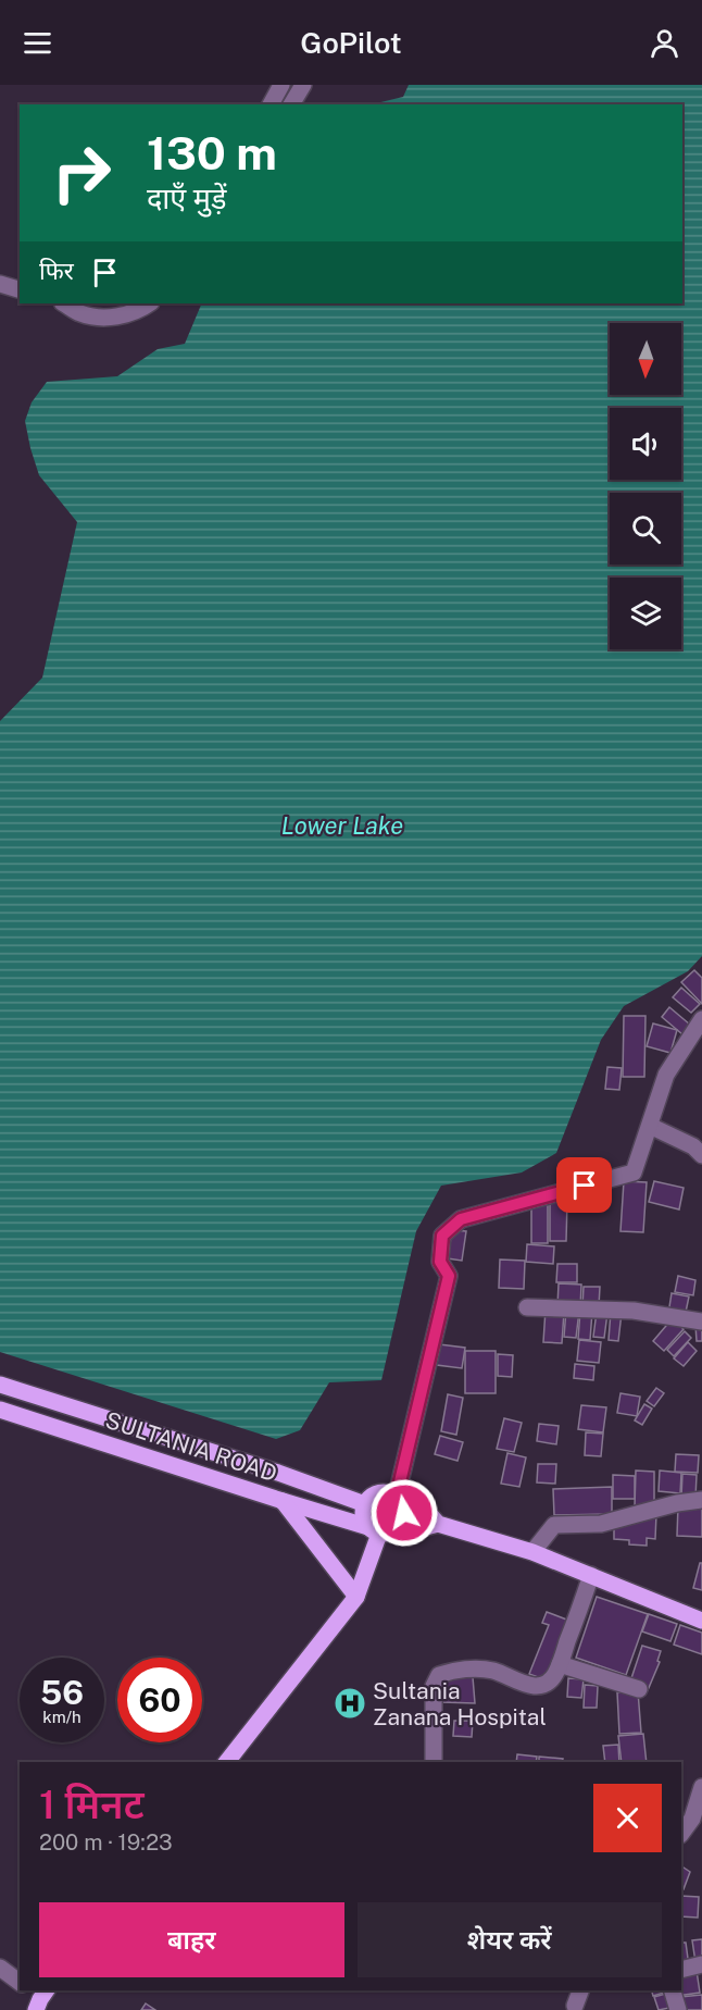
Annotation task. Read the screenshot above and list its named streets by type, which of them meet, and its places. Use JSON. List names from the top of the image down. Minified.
{"streets":{"main road":["SULTANIA ROAD"]},"water":["Lower Lake"],"places":{"hospital":["Sultania Zanana Hospital"]},"north":"bottom","page":{"header":"GoPilot","turn":["130 m","दाएँ मुड़ें"],"then":"फिर","speed":"56 km/h","limit":"60","heading":["1 मिनट","200 m · 19:23"],"buttons":["बाहर","शेयर करें"]}}
